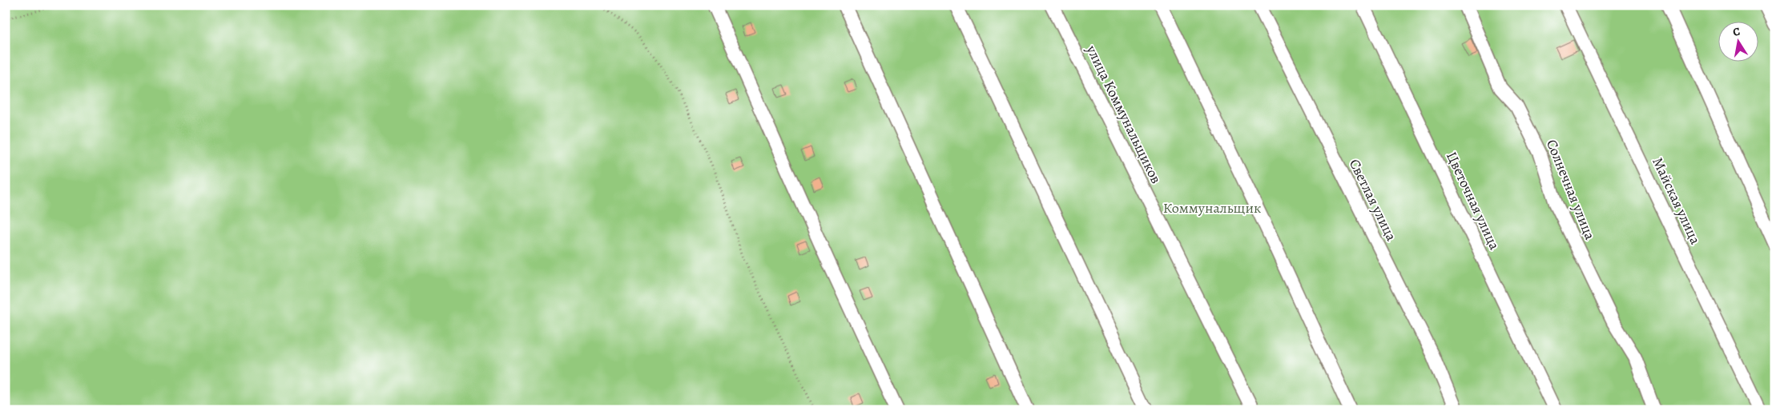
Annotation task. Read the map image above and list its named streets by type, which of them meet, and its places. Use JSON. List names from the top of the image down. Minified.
{"streets":{"street":["улица Коммунальщиков","Солнечная улица","Светлая улица","Цветочная улица","Майская улица"]},"parks":["Коммунальщик"],"north":"top"}
